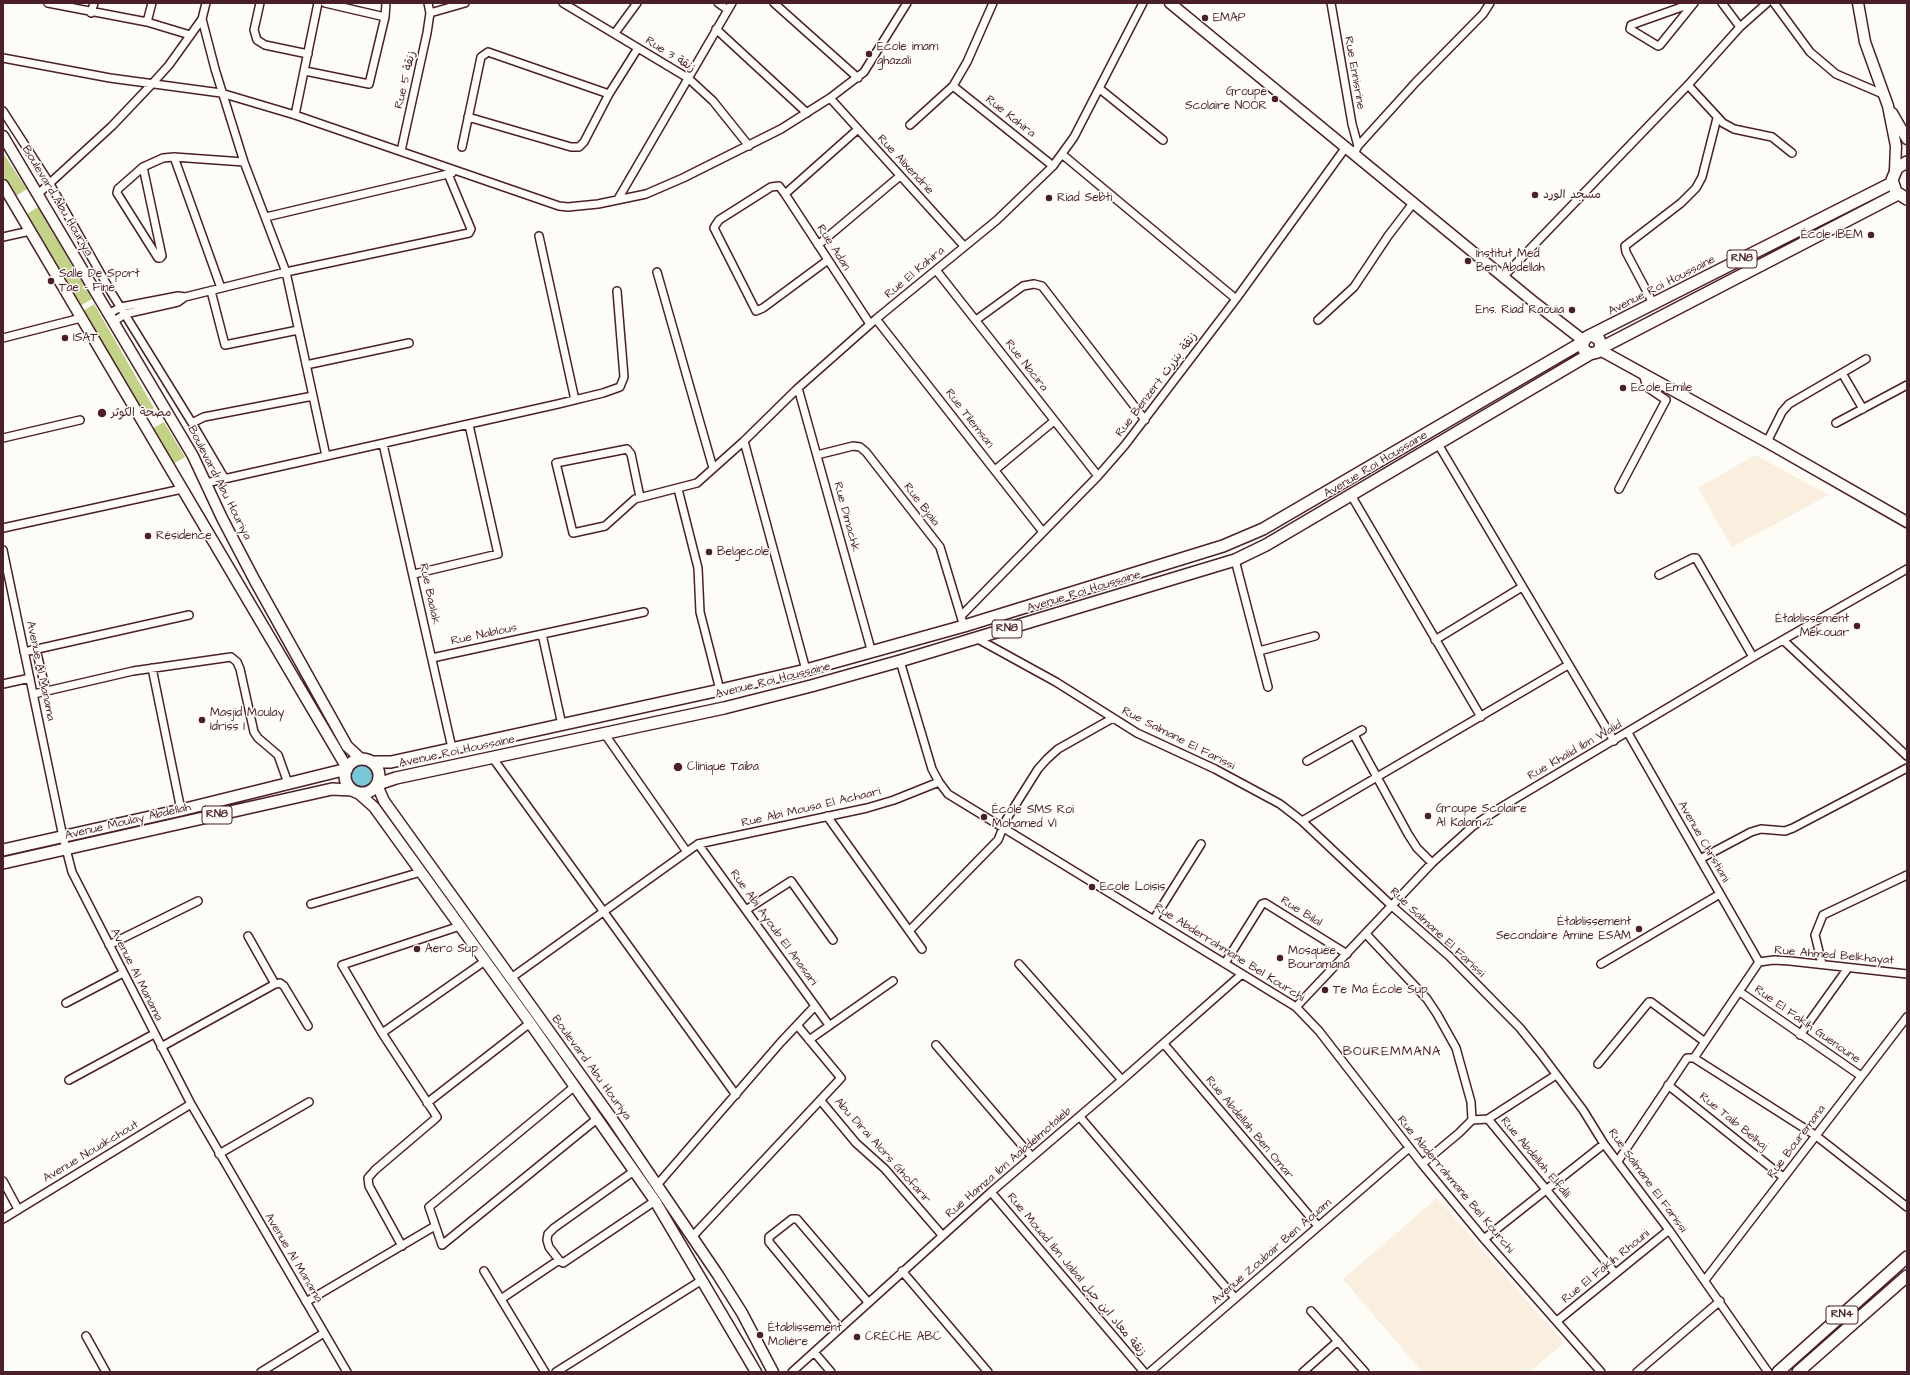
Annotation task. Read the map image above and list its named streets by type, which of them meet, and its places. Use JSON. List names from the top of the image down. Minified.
{"streets":{"main road":["Boulevard Abu Houriya","RN8","Avenue Roi Houssaine","Avenue Moulay Abdellah","RN4"],"street":["Rue 3 زنقة","Rue Ennisrine","Rue 5 زنقة","Rue Kahira","Rue Alixendrie","Rue Adan","Rue El Kahira","Rue Nacira","Rue Benzert زنقة بنزرت","Rue Tilemsan","Rue Bjaia","Rue Dimachk","Rue Baalak","Rue Nablous","Avenue Al Manama","Rue Salmane El Farissi","Rue Khalid Ibn Walid","Rue Abi Mousa El Achaari","Avenue Chrstiani","Rue Bilal","Rue Abi Ayoub El Anasari","Rue Abderrahmane Bel Kourchi","Rue Ahmed Belkhayat","Rue El Fakih Guenoune","Rue Taib Belhaj","Rue Abdellah Ben Omar","Rue Bouremana","Abu Dirai Alors Ghofarir","Avenue Nouakchout","Rue Abdellah Elfdili","Rue Hamza Ibn Aabdelmotaleb","Avenue Zoubair Ben Aouam","Rue El Fakih Rhouni","Rue Mouad Ibn Jabal زنقة معاد ابن جبل"]},"crossings":[["Rue Kahira","Rue El Kahira"],["Rue Alixendrie","Rue El Kahira"],["Boulevard Abu Houriya","RN8"],["Boulevard Abu Houriya","Avenue Roi Houssaine"],["Boulevard Abu Houriya","Rue Abi Mousa El Achaari"],["Boulevard Abu Houriya","Avenue Moulay Abdellah"],["Rue Adan","Rue El Kahira"],["RN8","Avenue Roi Houssaine"],["RN8","Avenue Moulay Abdellah"],["Rue El Kahira","Rue Nacira"],["Rue El Kahira","Rue Tilemsan"],["Rue El Kahira","Rue Dimachk"],["Avenue Roi Houssaine","Rue Benzert زنقة بنزرت"],["Avenue Roi Houssaine","Rue Bjaia"],["Avenue Roi Houssaine","Rue Dimachk"],["Avenue Roi Houssaine","Rue Baalak"],["Avenue Roi Houssaine","Rue Salmane El Farissi"],["Avenue Roi Houssaine","Avenue Moulay Abdellah"],["Avenue Roi Houssaine","Rue Abderrahmane Bel Kourchi"],["Rue Nacira","Rue Benzert زنقة بنزرت"],["Rue Benzert زنقة بنزرت","Rue Tilemsan"],["Rue Benzert زنقة بنزرت","Rue Bjaia"],["Rue Bjaia","Rue Dimachk"],["Rue Baalak","Rue Nablous"],["Avenue Al Manama","Avenue Moulay Abdellah"],["Avenue Al Manama","Avenue Nouakchout"],["Rue Salmane El Farissi","Rue Khalid Ibn Walid"],["Rue Salmane El Farissi","Rue Bouremana"],["Rue Salmane El Farissi","Rue Abdellah Elfdili"],["Rue Salmane El Farissi","Rue El Fakih Rhouni"],["Rue Khalid Ibn Walid","Avenue Chrstiani"],["Rue Khalid Ibn Walid","Rue Bilal"],["Rue Khalid Ibn Walid","Rue Abderrahmane Bel Kourchi"],["Rue Abi Mousa El Achaari","Rue Abi Ayoub El Anasari"],["Rue Abi Mousa El Achaari","Rue Abderrahmane Bel Kourchi"],["Avenue Chrstiani","Rue Ahmed Belkhayat"],["Rue Bilal","Rue Abderrahmane Bel Kourchi"],["Rue Abderrahmane Bel Kourchi","Rue Hamza Ibn Aabdelmotaleb"],["Rue Abderrahmane Bel Kourchi","Avenue Zoubair Ben Aouam"],["Rue Abderrahmane Bel Kourchi","Rue El Fakih Rhouni"],["Rue El Fakih Guenoune","Rue Bouremana"],["Rue Taib Belhaj","Rue Bouremana"],["Rue Abdellah Ben Omar","Rue Hamza Ibn Aabdelmotaleb"],["Rue Abdellah Ben Omar","Avenue Zoubair Ben Aouam"],["Abu Dirai Alors Ghofarir","Rue Hamza Ibn Aabdelmotaleb"],["Rue Abdellah Elfdili","Rue El Fakih Rhouni"],["Rue Hamza Ibn Aabdelmotaleb","Rue Mouad Ibn Jabal زنقة معاد ابن جبل"]],"districts":["BOUREMMANA"],"places":["EMAP","Ecole imam ghazali","Groupe Scolaire NOOR","مسجد الورد","Riad Sebti","École IBEM","Institut Med Ben Abdellah","Salle De Sport Tae - Fine","Ens. Riad Raouia","ISAT","Ecole Emile","مصحة الكوثر","Résidence","Belgecole","Établissement Mekouar","Masjid Moulay Idriss I","Clinique Taiba","Groupe Scolaire Al Kalam 2","École SMS Roi Mohamed VI","Ecole Loisis","Établissement Secondaire Amine ESAM","Aero Sup","Mosquée Bouramana","Te Ma École Sup","Établissement Molière","CRÈCHE ABC"]}
